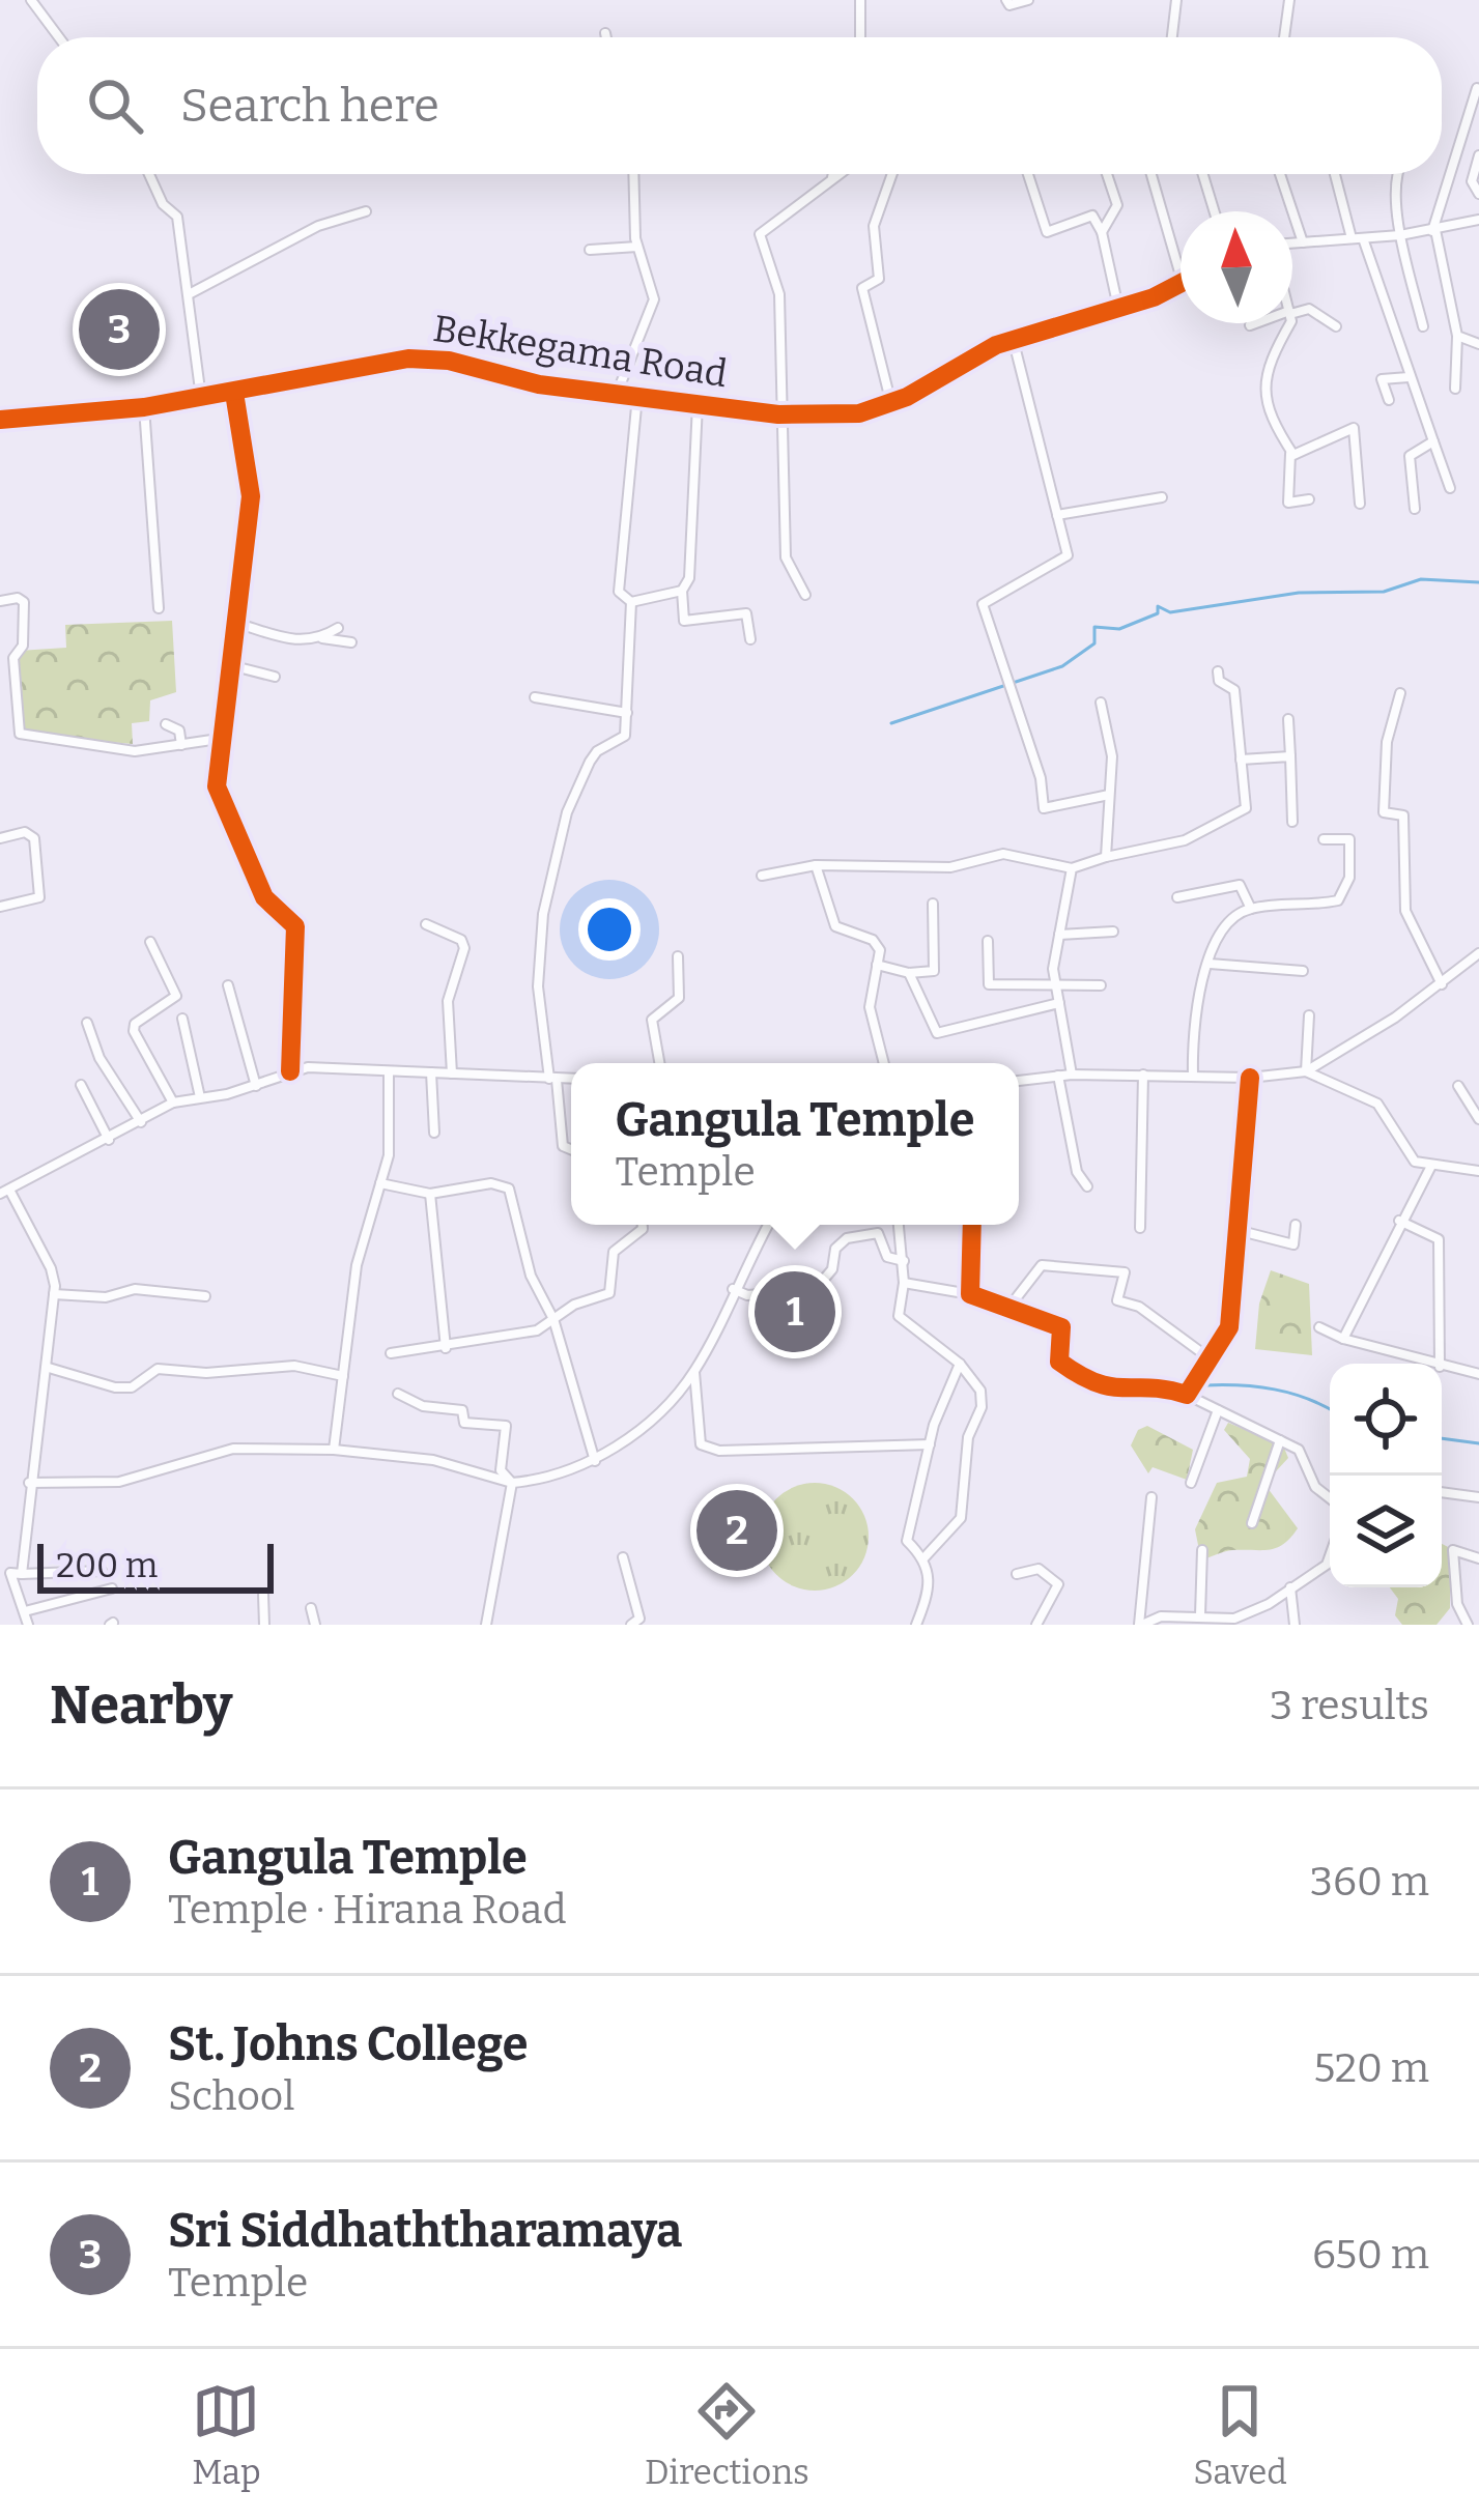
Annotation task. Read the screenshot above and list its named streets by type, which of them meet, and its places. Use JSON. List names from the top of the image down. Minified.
{"streets":{"street":["Bekkegama Road"]},"scale_bar":"200 m","north":"top","page":{"search":"Search here","pins":["3","1","2"],"popup":["Gangula Temple","Temple"],"scale":"200 m","heading":["Nearby","3 results"],"list":[{"mark":"1","name":"Gangula Temple","note":"Temple · Hirana Road","value":"360 m"},{"mark":"2","name":"St. Johns College","note":"School","value":"520 m"},{"mark":"3","name":"Sri Siddhaththaramaya","note":"Temple","value":"650 m"}],"nav":["Map","Directions","Saved"]}}
